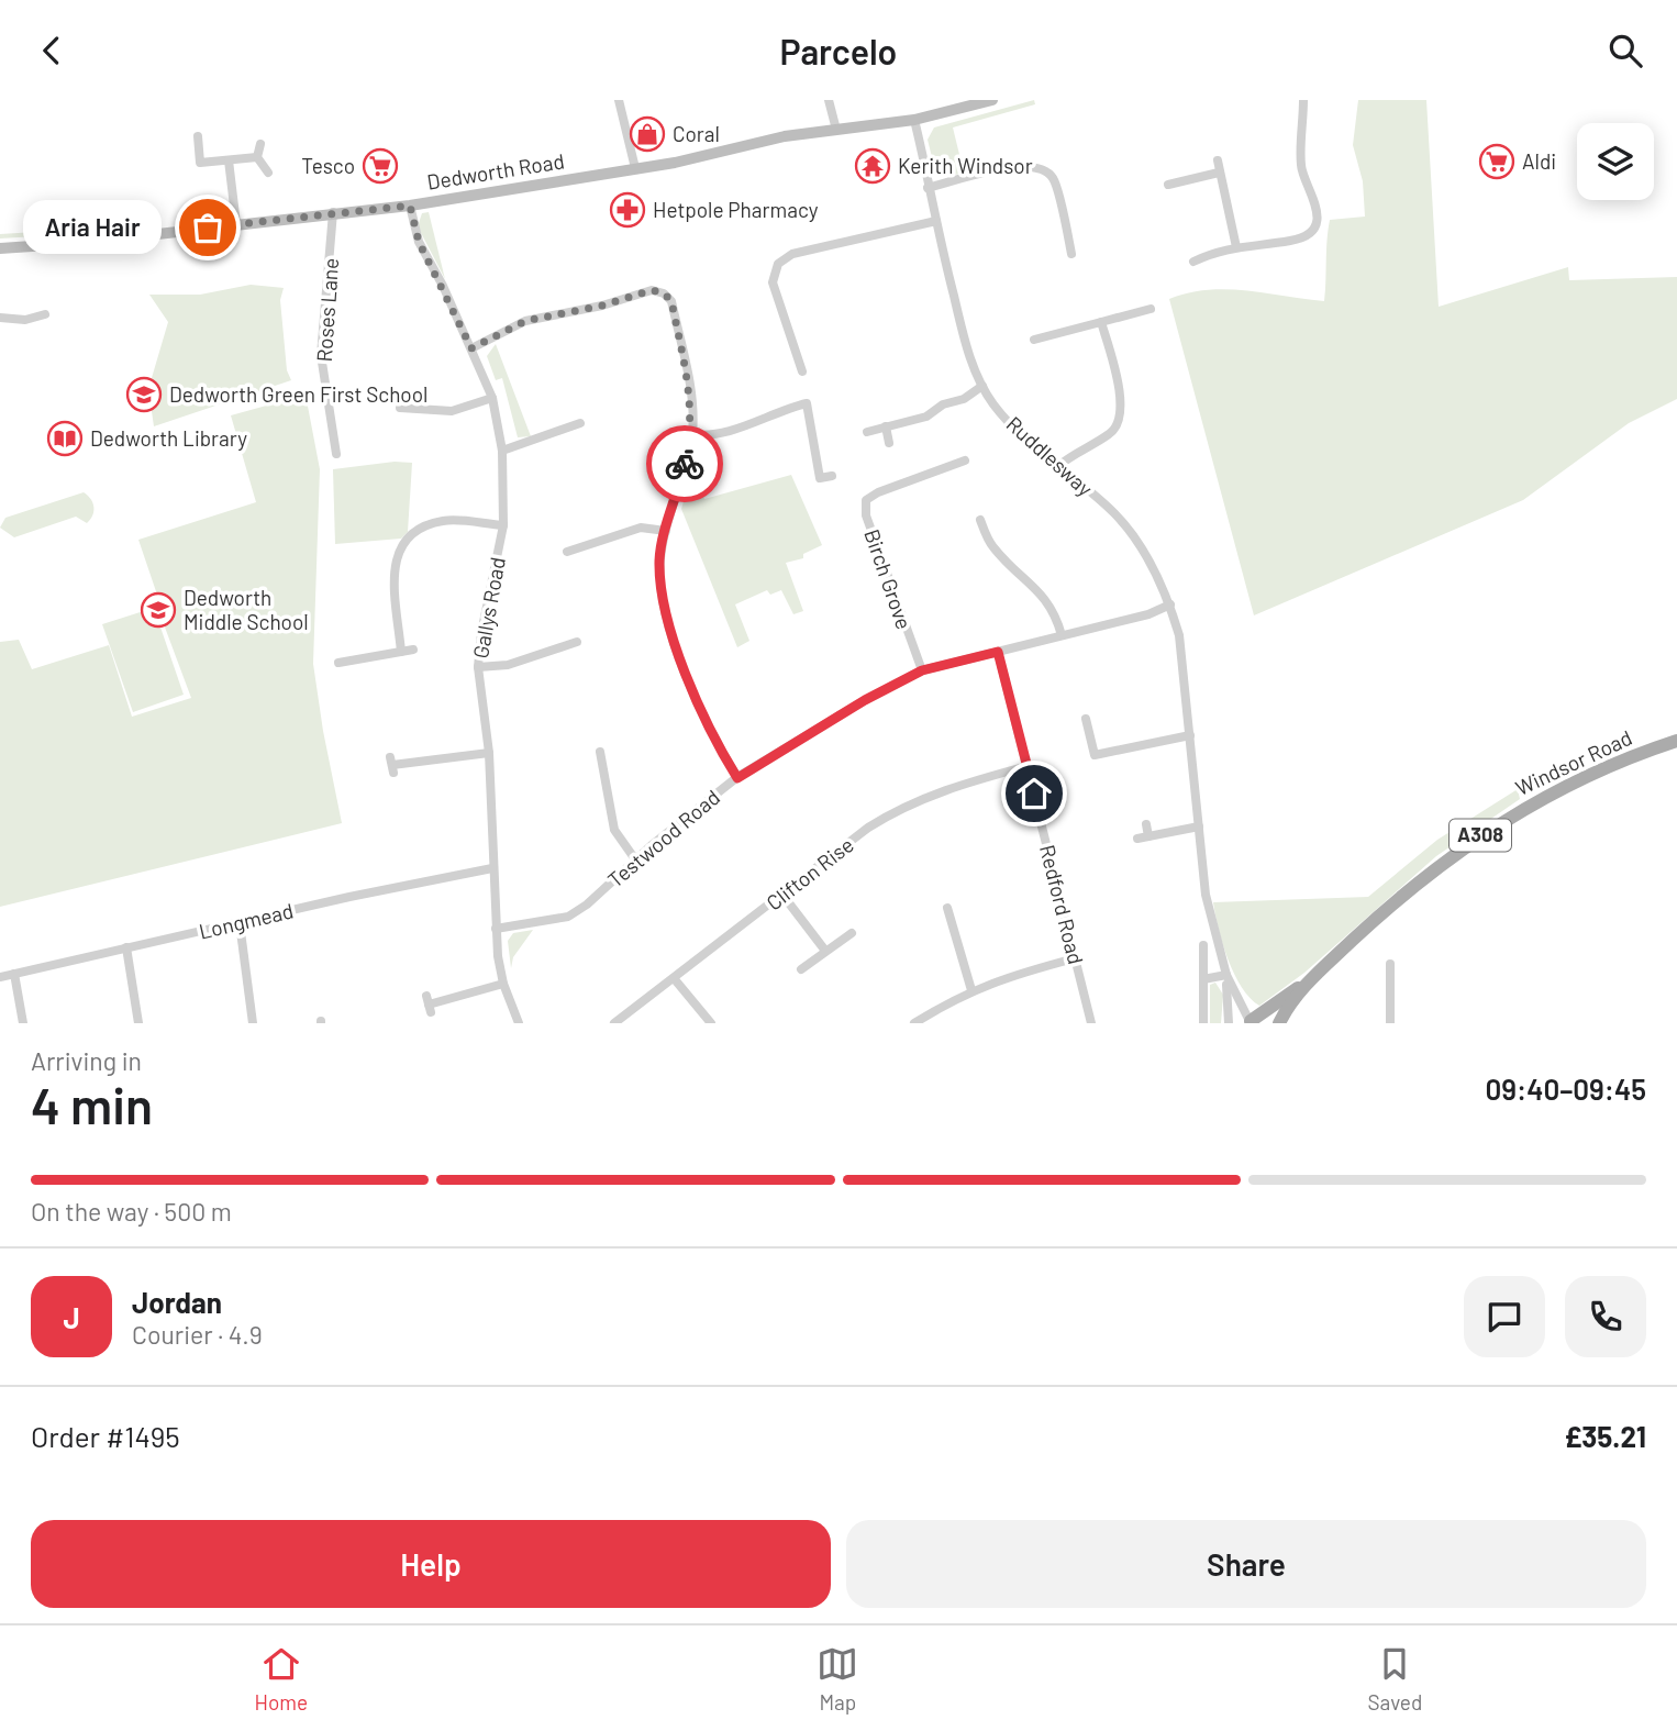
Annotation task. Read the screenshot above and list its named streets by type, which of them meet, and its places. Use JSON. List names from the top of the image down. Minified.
{"streets":{"main road":["Dedworth Road","Windsor Road","A308"],"street":["Roses Lane","Ruddlesway","Birch Grove","Gallys Road","Testwood Road","Clifton Rise","Redford Road","Longmead"]},"crossings":[["Dedworth Road","Roses Lane"],["Dedworth Road","Ruddlesway"],["Dedworth Road","Gallys Road"],["Ruddlesway","Windsor Road"],["Ruddlesway","Testwood Road"],["Birch Grove","Testwood Road"],["Gallys Road","Testwood Road"],["Gallys Road","Longmead"],["Testwood Road","Redford Road"],["Clifton Rise","Redford Road"]],"places":{"shop":["Coral"],"supermarket":["Aldi","Tesco"],"temple":["Kerith Windsor"],"pharmacy":["Hetpole Pharmacy"],"other":["Aria Hair"],"school or university":["Dedworth Green First School","Dedworth Middle School"],"library":["Dedworth Library"]},"page":{"header":"Parcelo","bubble":"Aria Hair","heading":["4 min","Arriving in","09:40–09:45"],"panel":["Jordan","Courier · 4.9","Order #1495","£35.21"],"bar":"On the way · 500 m","round":"J","buttons":["Help","Share"],"tabs":["Home","Map","Saved"]}}
